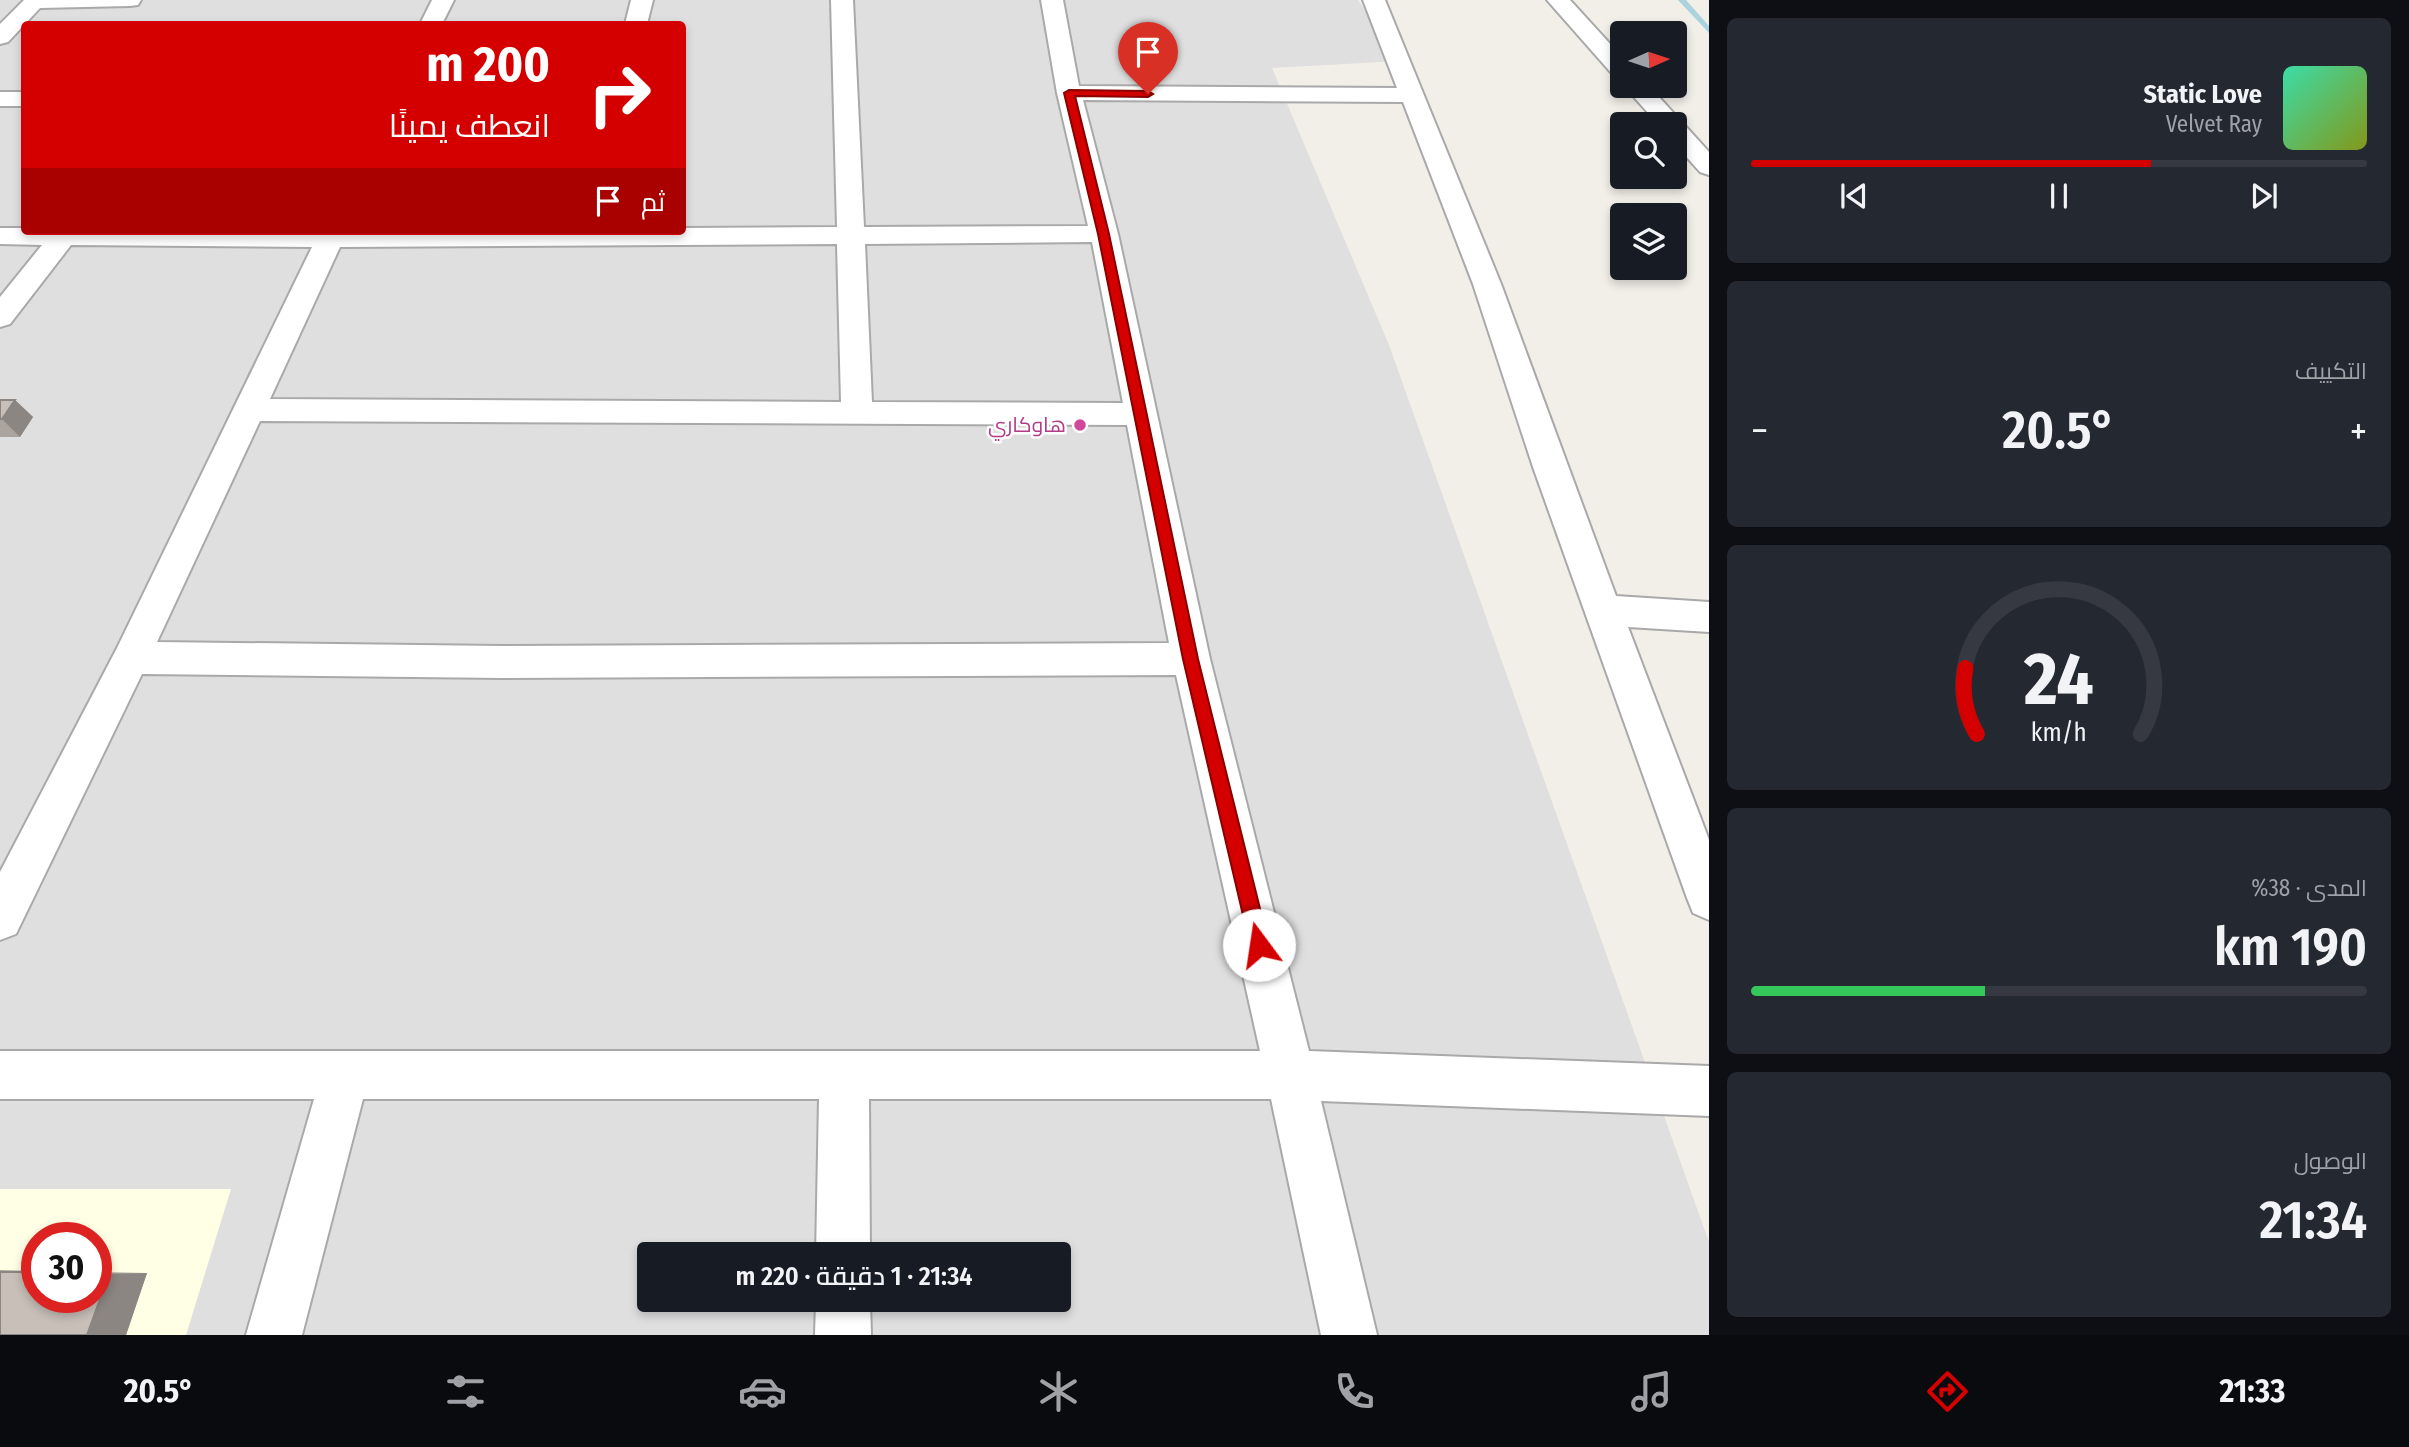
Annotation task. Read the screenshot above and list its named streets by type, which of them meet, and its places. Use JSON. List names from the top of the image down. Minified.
{"places":["هاوكاري"],"north":"right","page":{"turn":["200 m","انعطف يمينًا"],"song":["Static Love","Velvet Ray"],"then":"ثم","tile":["التكييف",["المدى · 38%","190 km"],["الوصول","21:34"]],"heat":["−","20.5°","+"],"limit":"30","trip":"21:34 · 1 دقيقة · 220 m","tabs":["21:33","20.5°"],"gauge":["24","km/h"]}}
